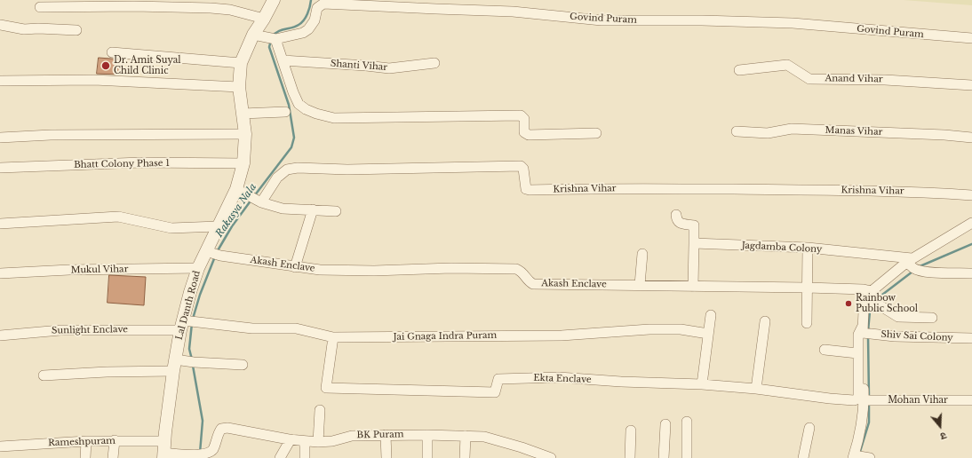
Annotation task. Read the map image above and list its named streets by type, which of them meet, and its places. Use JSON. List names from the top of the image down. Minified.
{"streets":{"street":["Govind Puram","Shanti Vihar","Anand Vihar","Manas Vihar","Bhatt Colony Phase 1","Krishna Vihar","Jagdamba Colony","Akash Enclave","Mukul Vihar","Lal Danth Road","Sunlight Enclave","Jai Gnaga Indra Puram","Shiv Sai Colony","Ekta Enclave","Mohan Vihar","BK Puram","Rameshpuram"]},"crossings":[["Govind Puram","Lal Danth Road"],["Bhatt Colony Phase 1","Lal Danth Road"],["Akash Enclave","Lal Danth Road"],["Mukul Vihar","Lal Danth Road"],["Lal Danth Road","Sunlight Enclave"],["Lal Danth Road","Jai Gnaga Indra Puram"],["Lal Danth Road","BK Puram"],["Lal Danth Road","Rameshpuram"],["Sunlight Enclave","Jai Gnaga Indra Puram"],["Jai Gnaga Indra Puram","Ekta Enclave"],["Ekta Enclave","Mohan Vihar"],["BK Puram","Rameshpuram"]],"water":["Rakasya Nala"],"places":["Dr. Amit Suyal Child Clinic","Rainbow Public School"],"north":"bottom"}
